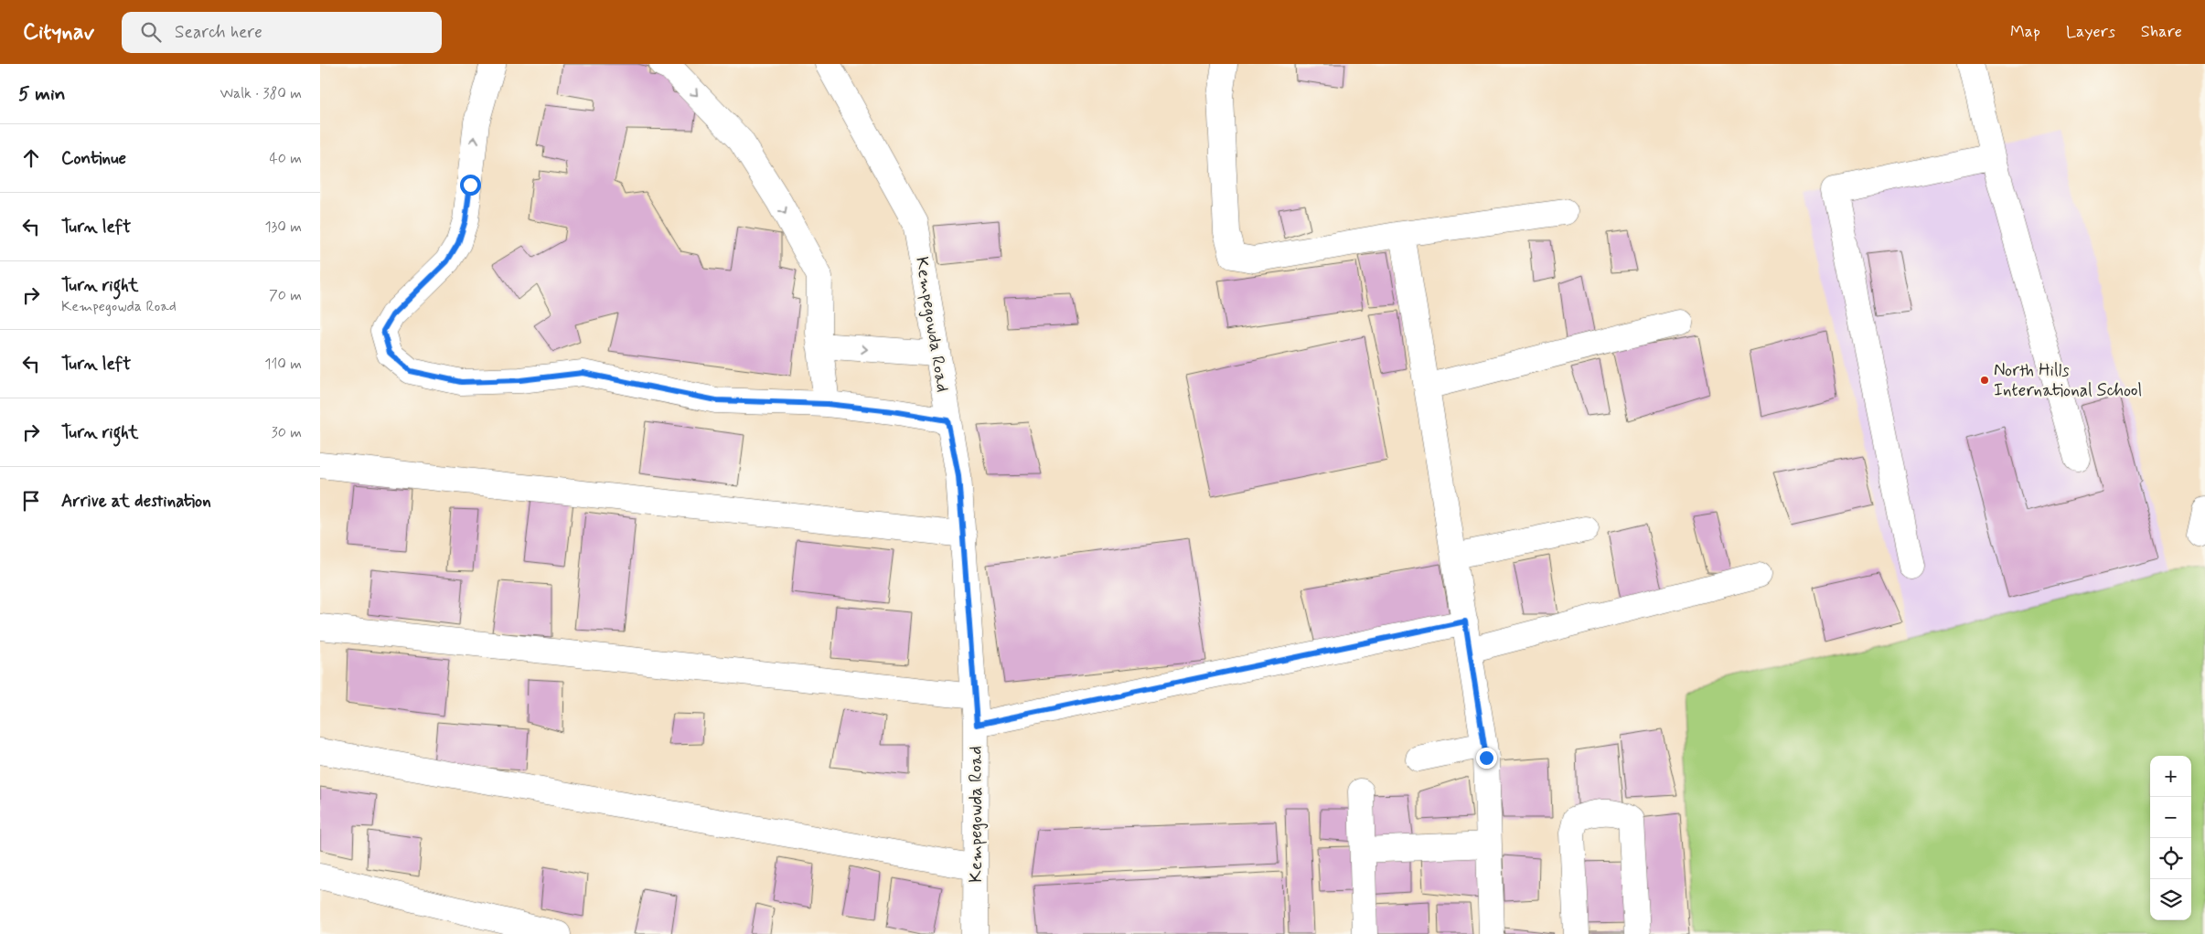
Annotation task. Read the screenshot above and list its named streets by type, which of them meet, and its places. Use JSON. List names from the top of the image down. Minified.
{"streets":{"street":["Kempegowda Road"]},"places":["North Hills International School"],"page":{"header":"Citynav","search":"Search here","nav":["Map","Layers","Share"],"heading":["5 min","Walk · 380 m"],"list":[["Continue","40 m"],["Turn left","130 m"],["Turn right","Kempegowda Road","70 m"],["Turn left","110 m"],["Turn right","30 m"],"Arrive at destination"],"map_buttons":["+","−"]}}
